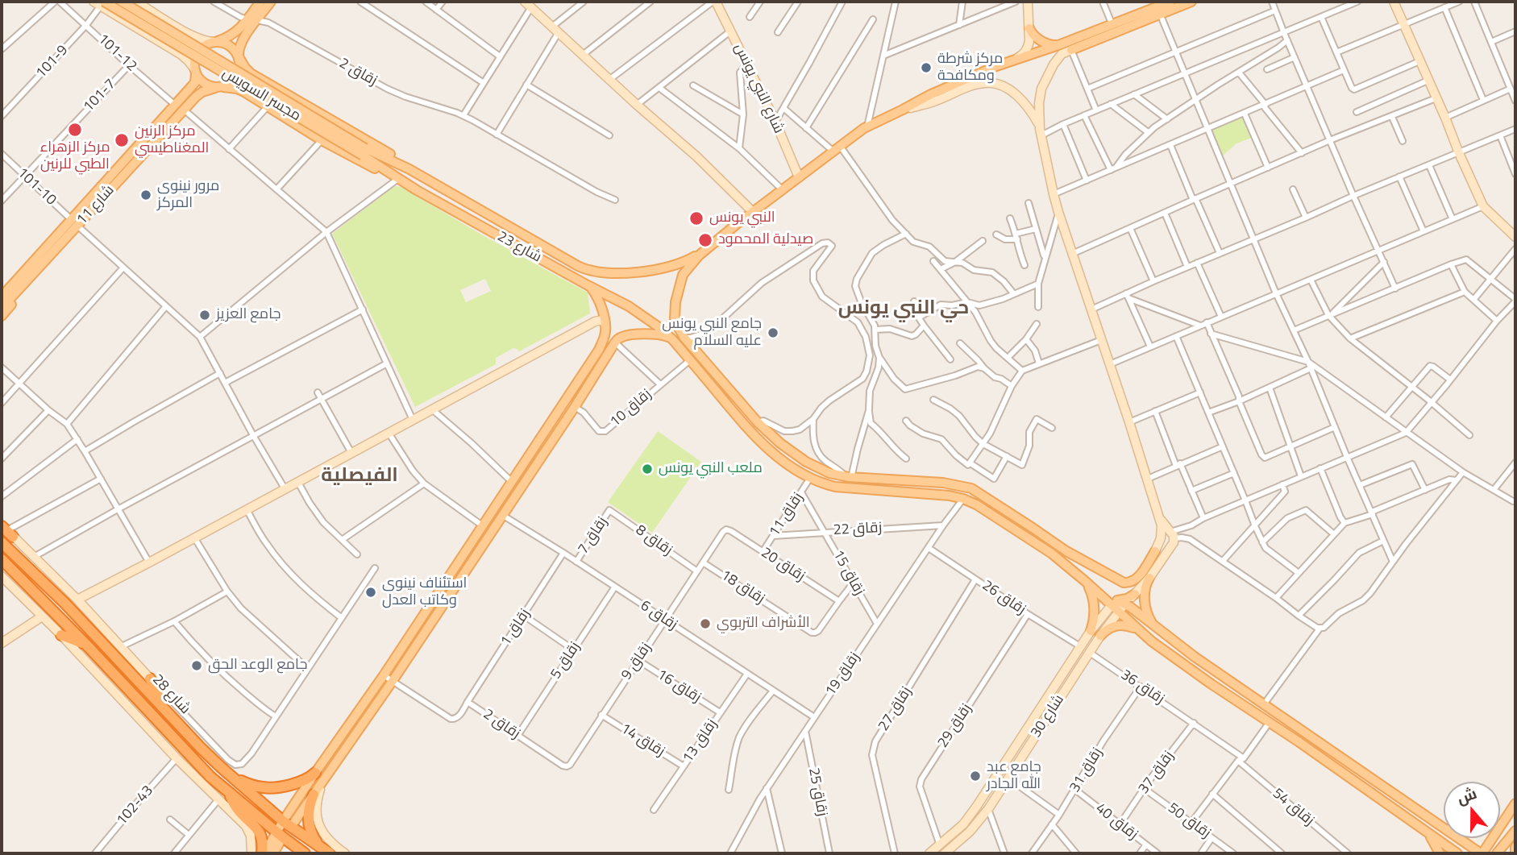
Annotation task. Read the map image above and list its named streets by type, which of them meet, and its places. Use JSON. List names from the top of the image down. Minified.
{"streets":{"highway":["شارع 28"],"main road":["شارع النبي يونس","مجسر السويس","شارع 11","شارع 23","شارع 30"],"street":["101-12","101-9","زقاق 2","101-7","101-10","زقاق 10","زقاق 11","زقاق 22","زقاق 7","زقاق 8","زقاق 20","زقاق 15","زقاق 18","زقاق 26","زقاق 6","زقاق 1","زقاق 5","زقاق 9","زقاق 19","زقاق 16","زقاق 36","زقاق 27","زقاق 29","زقاق 14","زقاق 13","زقاق 31","زقاق 37","زقاق 25","102-43","زقاق 54","زقاق 50","زقاق 40"]},"crossings":[["101-12","101-9"],["101-12","101-7"],["101-12","شارع 11"],["101-9","مجسر السويس"],["زقاق 2","زقاق 1"],["زقاق 2","زقاق 5"],["زقاق 2","زقاق 9"],["مجسر السويس","شارع 23"],["101-7","101-10"],["101-10","شارع 11"],["شارع 23","زقاق 10"],["شارع 23","زقاق 11"],["شارع 23","زقاق 19"],["شارع 23","شارع 30"],["زقاق 11","زقاق 22"],["زقاق 11","زقاق 20"],["زقاق 11","زقاق 15"],["زقاق 22","زقاق 15"],["زقاق 22","زقاق 19"],["زقاق 7","زقاق 8"],["زقاق 7","زقاق 6"],["زقاق 8","زقاق 9"],["زقاق 20","زقاق 18"],["زقاق 20","زقاق 9"],["زقاق 15","زقاق 18"],["زقاق 15","زقاق 19"],["زقاق 18","زقاق 9"],["زقاق 26","زقاق 19"],["زقاق 26","زقاق 27"],["زقاق 26","شارع 30"],["زقاق 26","زقاق 29"],["زقاق 6","زقاق 1"],["زقاق 6","زقاق 5"],["زقاق 6","زقاق 9"],["زقاق 6","زقاق 19"],["زقاق 6","زقاق 13"],["زقاق 9","زقاق 16"],["زقاق 9","زقاق 14"],["زقاق 19","زقاق 25"],["زقاق 16","زقاق 13"],["زقاق 36","شارع 30"],["زقاق 36","زقاق 31"],["زقاق 36","زقاق 37"],["زقاق 36","زقاق 54"],["شارع 30","زقاق 29"],["زقاق 14","زقاق 13"],["زقاق 31","زقاق 40"],["زقاق 37","زقاق 54"],["زقاق 37","زقاق 50"],["زقاق 37","زقاق 40"]],"districts":["حي النبي يونس","الفيصلية"],"places":["مركز شرطة ومكافحة","مركز الزهراء الطبي للرنين","مركز الرنين المغناطيسي","مرور نينوى المركز","النبي يونس","صيدلية المحمود","جامع العزيز","جامع النبي يونس عليه السلام","ملعب النبي يونس","استئناف نينوى وكاتب العدل","الأشراف التربوي","جامع الوعد الحق","جامع عبد الله الجادر"],"north":"top"}
